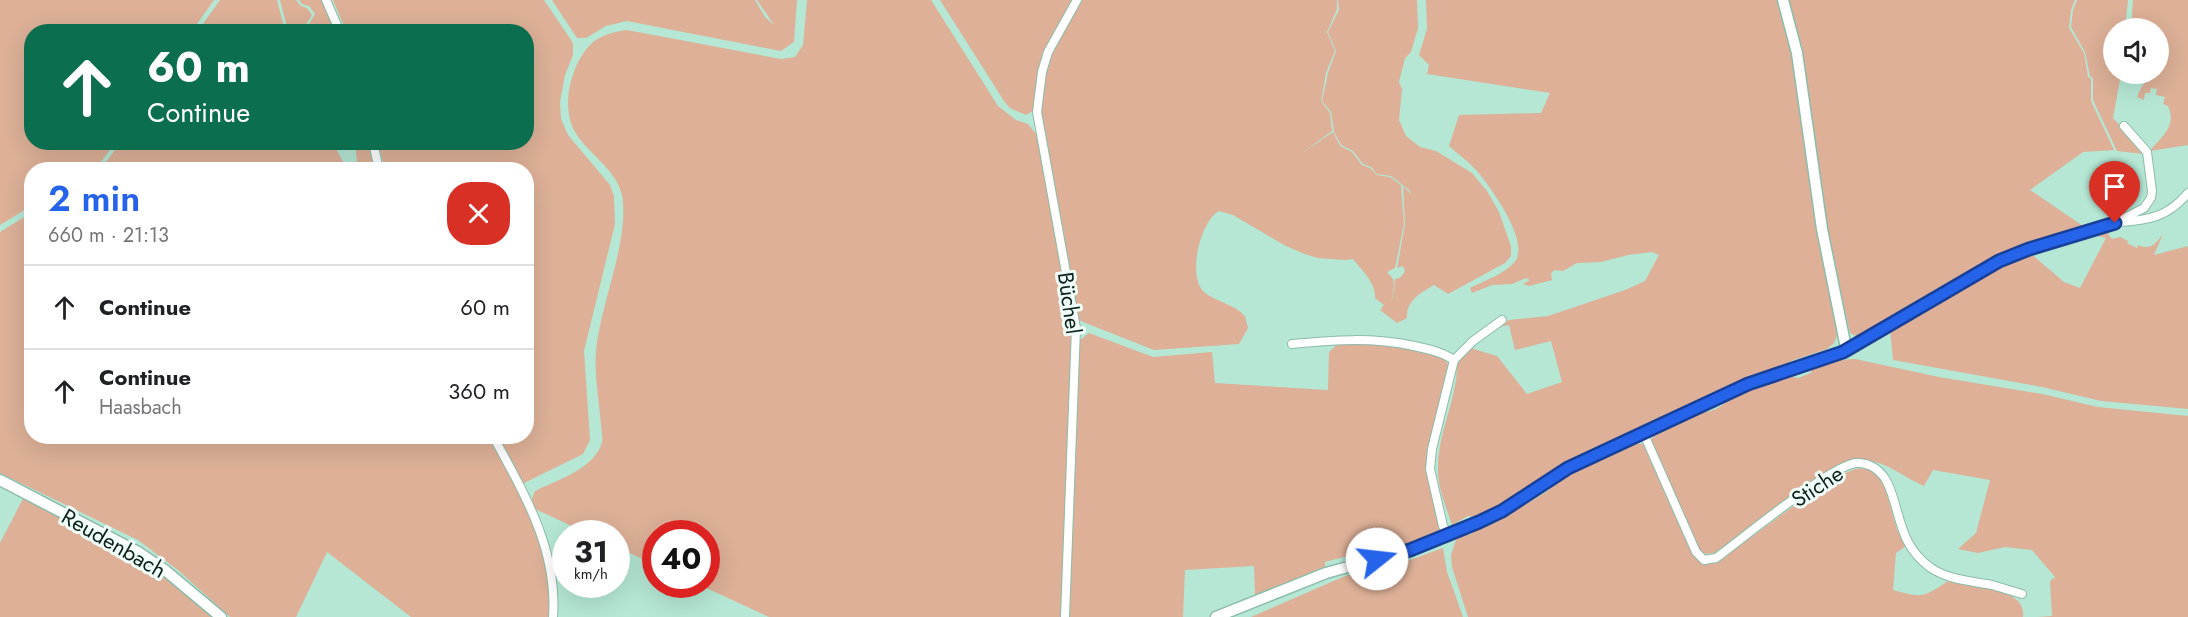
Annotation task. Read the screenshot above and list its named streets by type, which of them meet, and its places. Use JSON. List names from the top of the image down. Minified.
{"streets":{"street":["Büchel","Stiche","Reudenbach"]},"page":{"turn":["60 m","Continue"],"heading":["2 min","660 m · 21:13"],"list":[{"name":"Continue","value":"60 m"},{"name":"Continue","note":"Haasbach","value":"360 m"}],"speed":"31 km/h","limit":"40"}}
